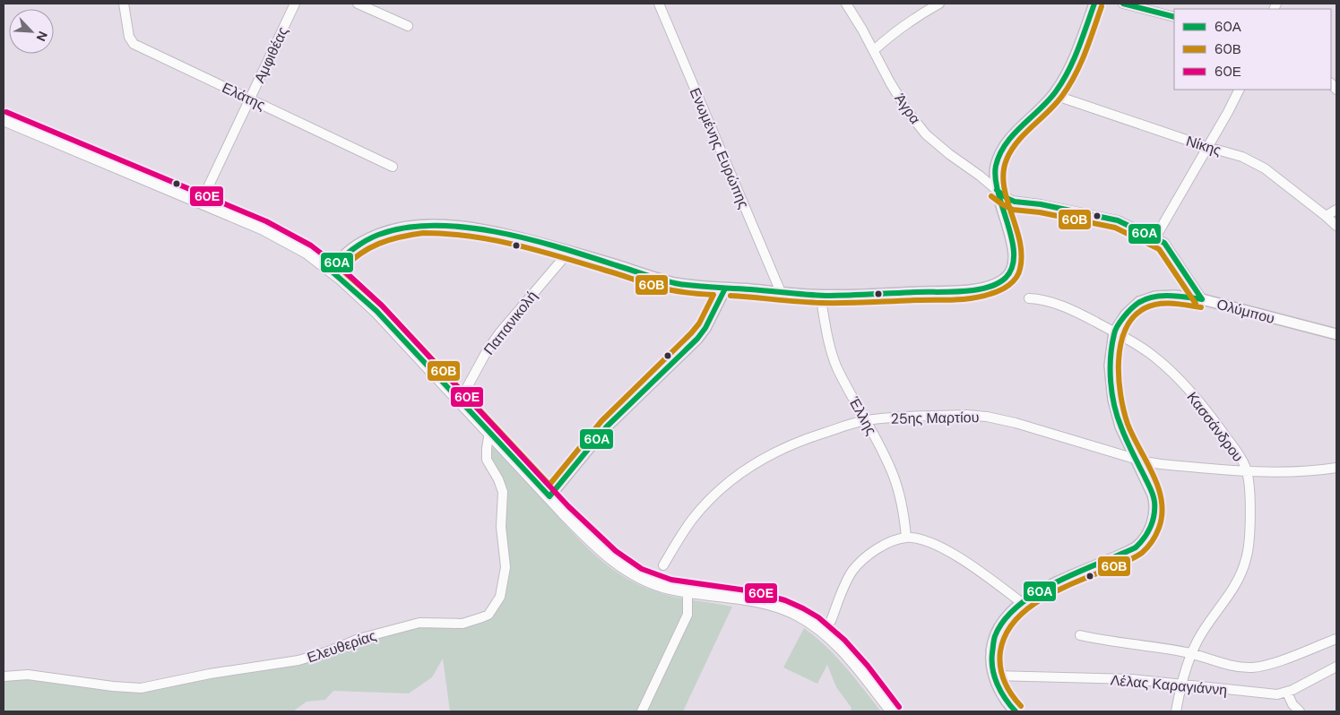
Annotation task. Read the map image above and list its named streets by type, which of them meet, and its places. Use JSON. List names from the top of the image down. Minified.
{"streets":{"street":["Αμφιθέας","Ελάτης","Άγρα","Νίκης","Ενωμένης Ευρώπης","Ολύμπου","Παπανικολή","Έλλης","25ης Μαρτίου","Κασσάνδρου","Ελευθερίας","Λέλας Καραγιάννη"]},"crossings":[["Αμφιθέας","Ελάτης"],["Άγρα","Ολύμπου"],["Ολύμπου","25ης Μαρτίου"],["Ολύμπου","Κασσάνδρου"],["Ολύμπου","Λέλας Καραγιάννη"],["Έλλης","25ης Μαρτίου"],["25ης Μαρτίου","Κασσάνδρου"],["Κασσάνδρου","Λέλας Καραγιάννη"]],"lines":["transit line 60Α","transit line 60Β","transit line 60Ε"],"legend":["60Α","60Β","60Ε"],"north":"bottom right"}
